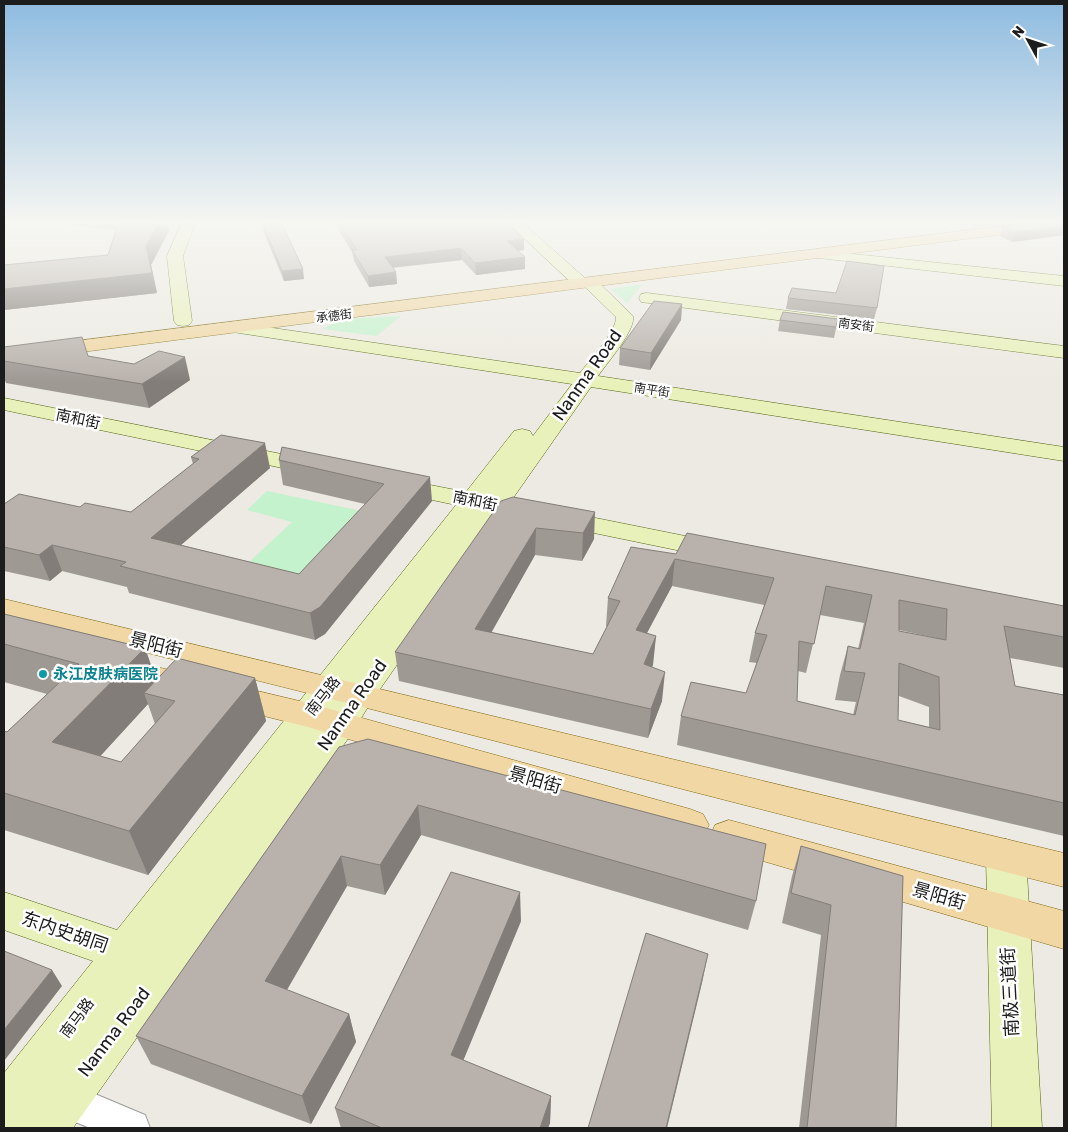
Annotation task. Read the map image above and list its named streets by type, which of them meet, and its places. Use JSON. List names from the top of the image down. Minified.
{"streets":{"main road":["承德街","景阳街"],"street":["南安街","Nanma Road","南平街","南和街","南马路","东内史胡同","南极三道街"]},"crossings":[["承德街","Nanma Road"],["承德街","南平街"],["Nanma Road","南平街"],["Nanma Road","南和街"],["Nanma Road","景阳街"],["Nanma Road","南马路"],["景阳街","南马路"],["景阳街","南极三道街"],["南马路","东内史胡同"]],"places":["永江皮肤病医院"],"north":"top left"}
